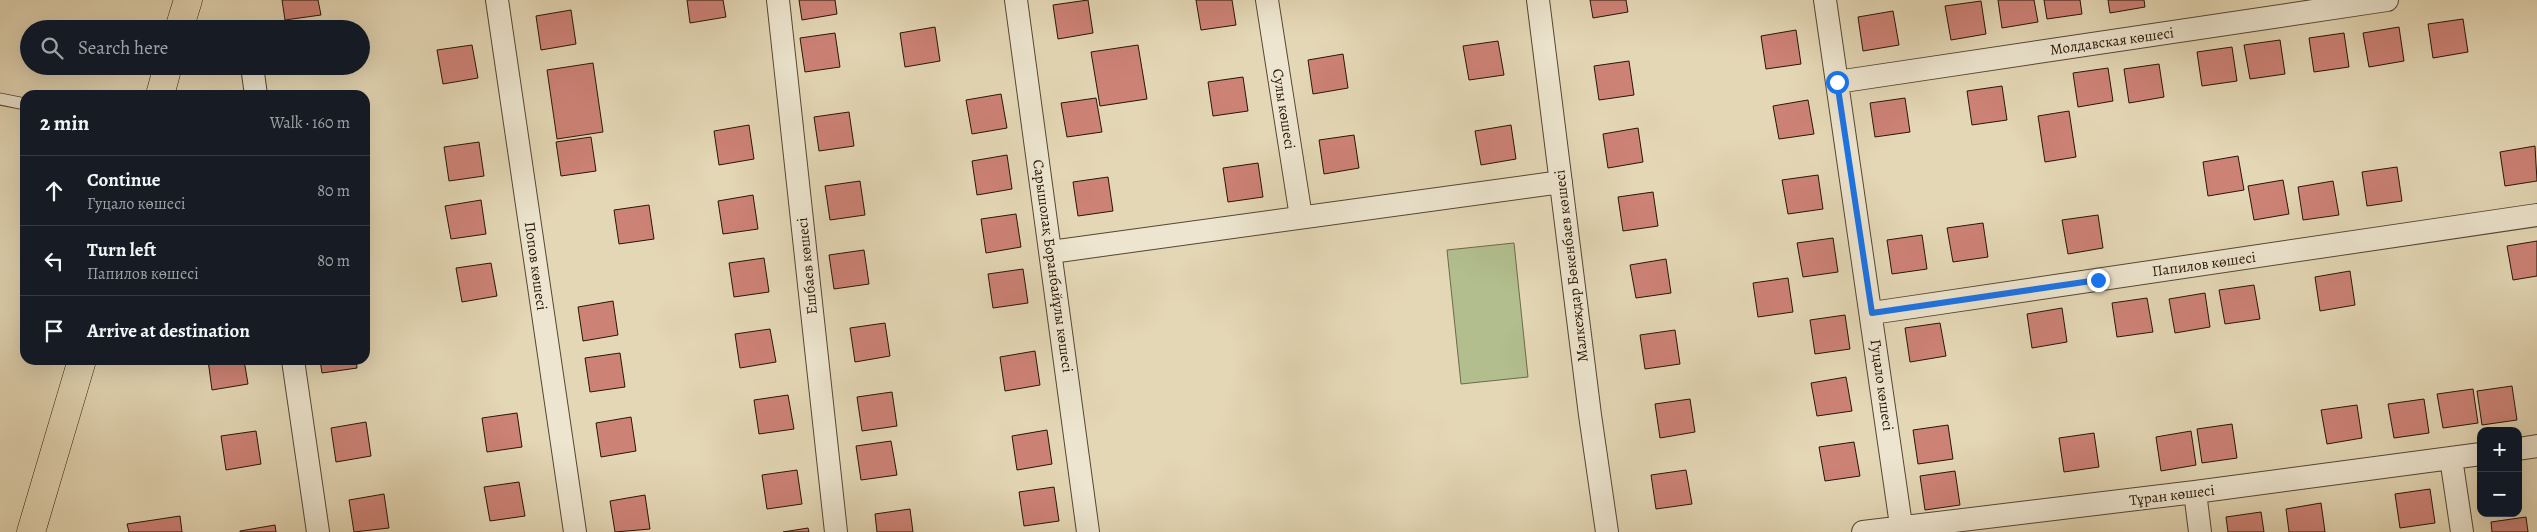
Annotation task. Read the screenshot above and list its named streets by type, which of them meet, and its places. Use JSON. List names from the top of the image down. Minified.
{"streets":{"street":["Молдавская көшесі","Сулы көшесі","Папилов көшесі","Попов көшесі","Ешбаев көшесі","Сарышолақ Боранбайұлы көшесі","Малкеждар Бөкенбаев көшесі","Гуцало көшесі","Тұран көшесі"]},"crossings":[["Молдавская көшесі","Гуцало көшесі"],["Папилов көшесі","Гуцало көшесі"],["Гуцало көшесі","Тұран көшесі"]],"page":{"search":"Search here","heading":["2 min","Walk · 160 m"],"list":[["Continue","Гуцало көшесі","80 m"],["Turn left","Папилов көшесі","80 m"],"Arrive at destination"],"map_buttons":["+","−"]}}
